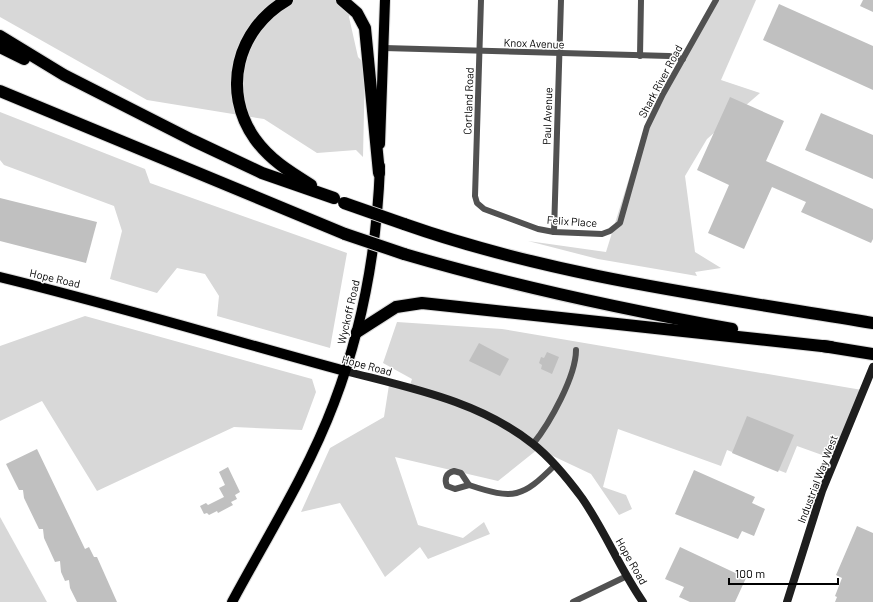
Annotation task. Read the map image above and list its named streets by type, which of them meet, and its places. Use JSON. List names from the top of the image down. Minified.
{"streets":{"main road":["Hope Road","Wyckoff Road"],"street":["Knox Avenue","Shark River Road","Cortland Road","Paul Avenue","Felix Place","Industrial Way West"]},"crossings":[["Knox Avenue","Shark River Road"],["Knox Avenue","Cortland Road"],["Knox Avenue","Paul Avenue"],["Knox Avenue","Wyckoff Road"],["Shark River Road","Felix Place"],["Cortland Road","Felix Place"],["Paul Avenue","Felix Place"],["Hope Road","Wyckoff Road"]],"scale_bar":"100 m"}
